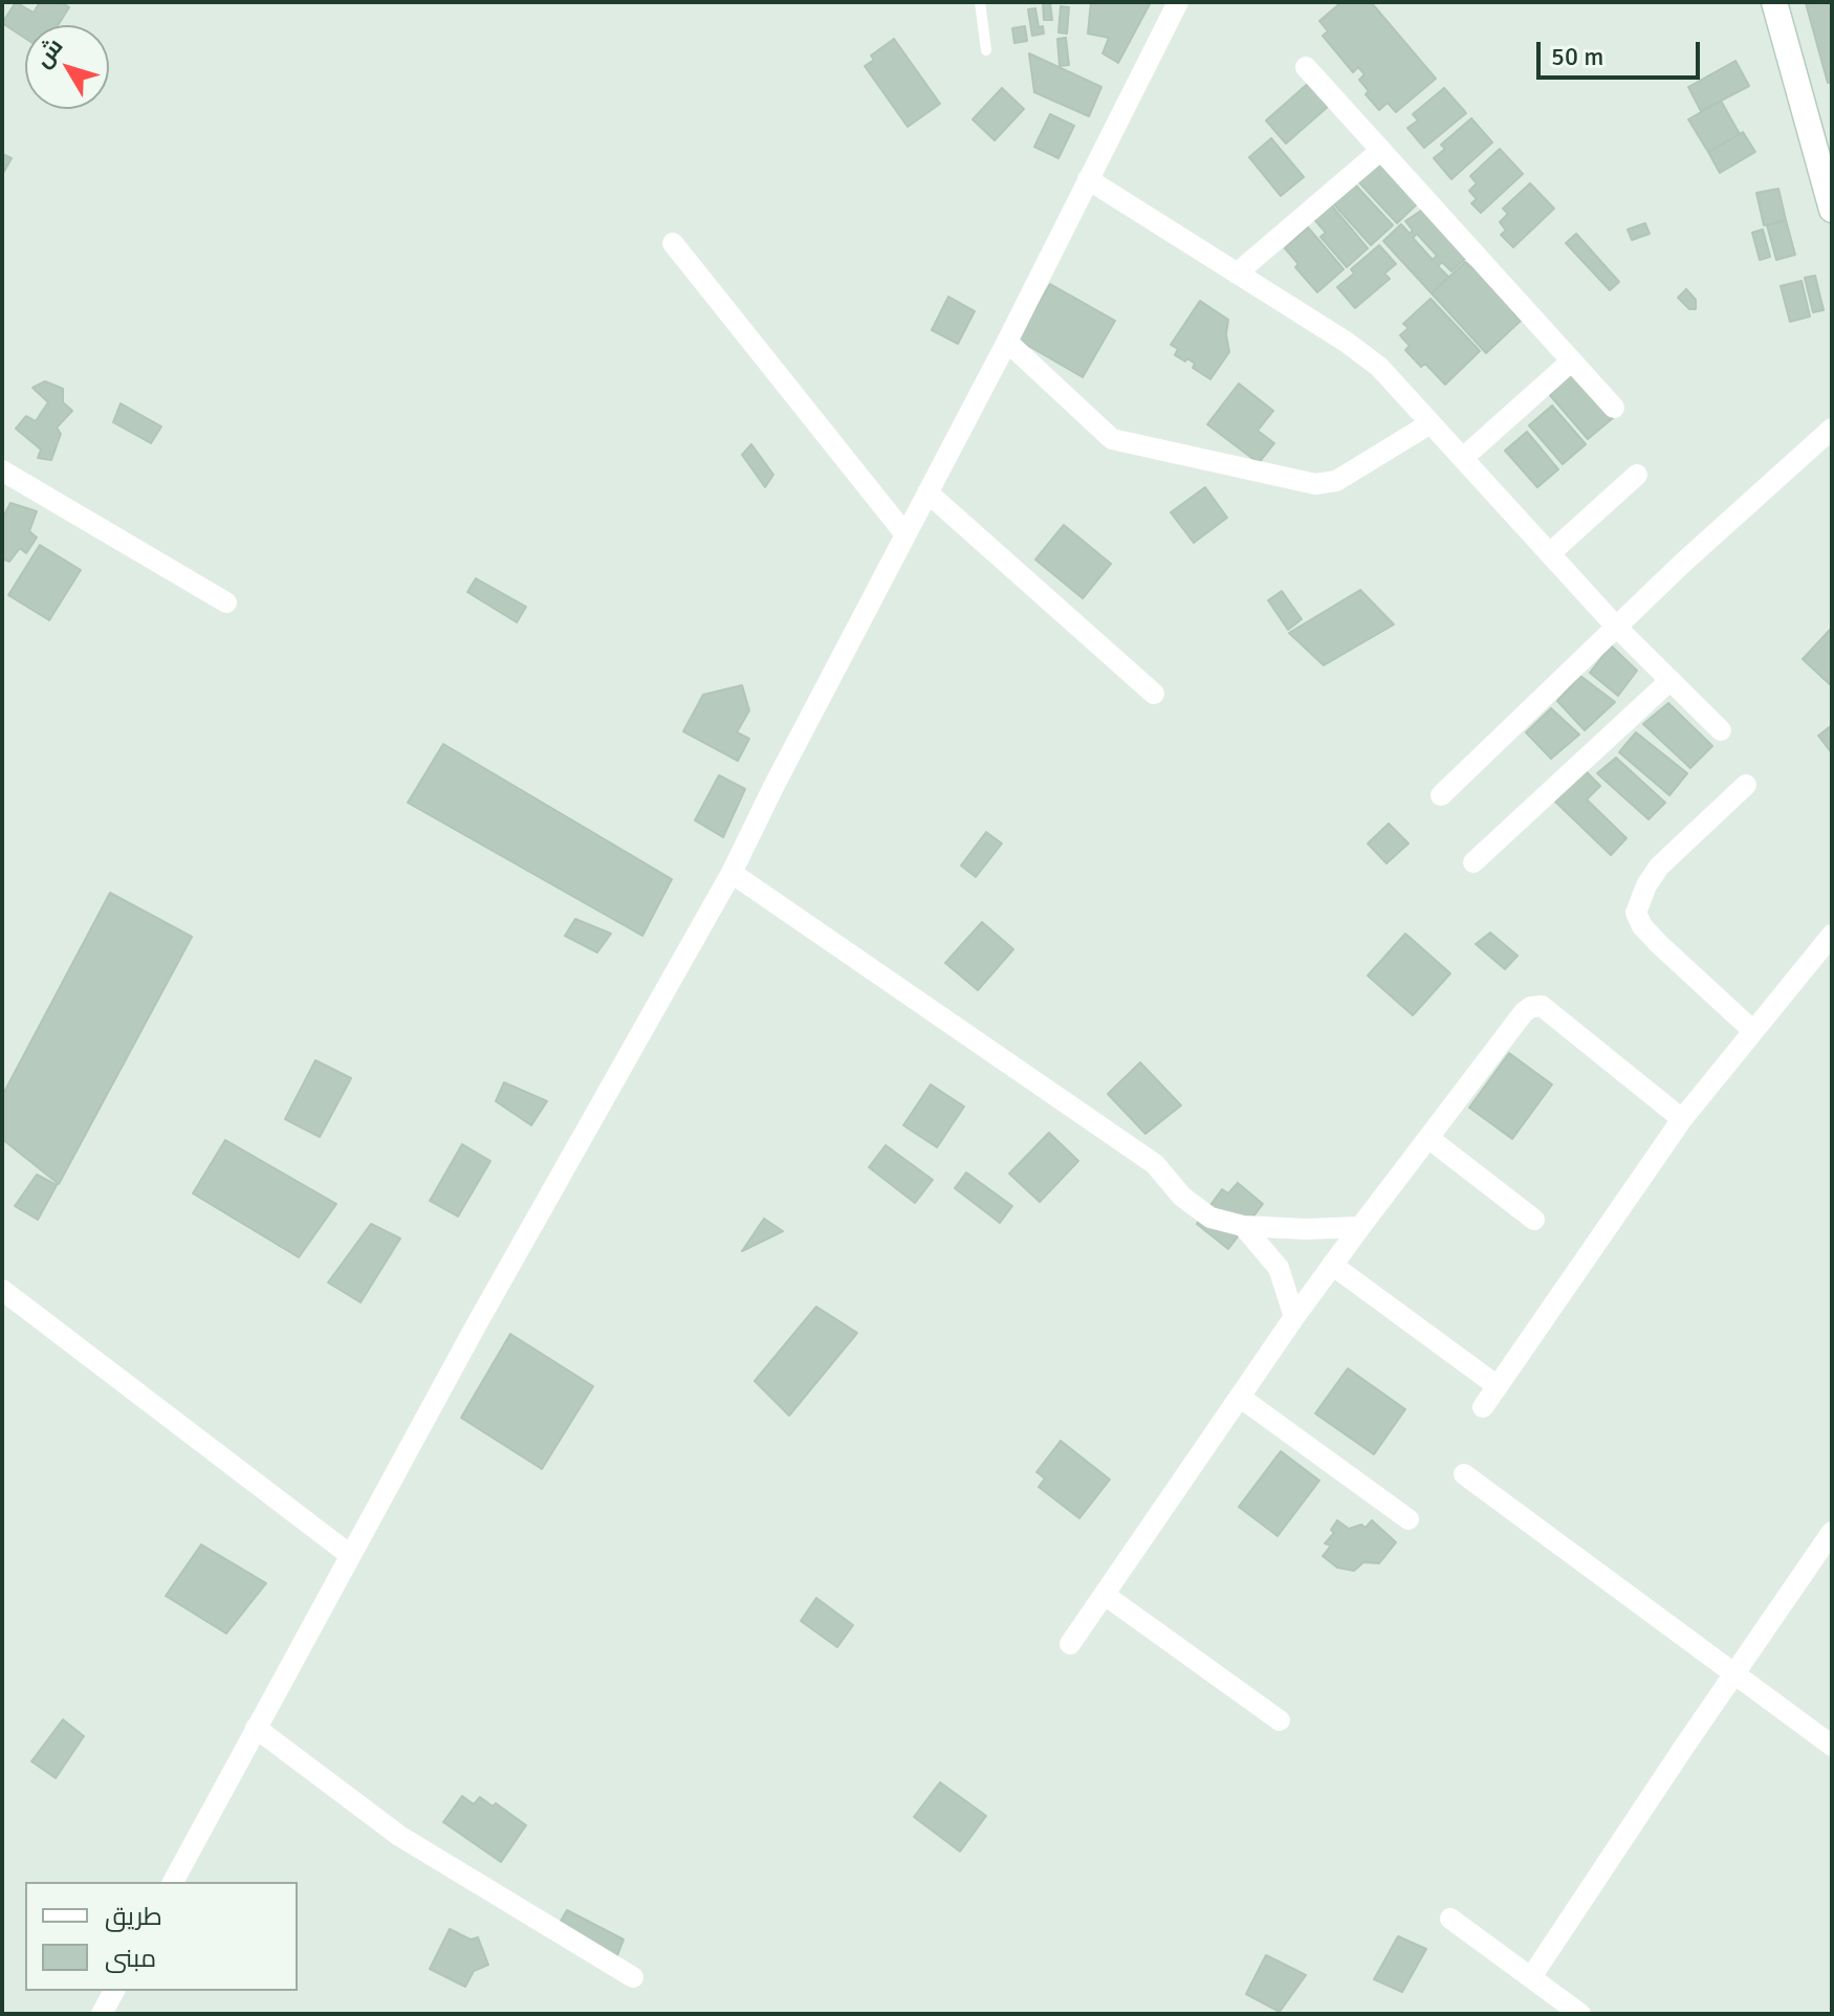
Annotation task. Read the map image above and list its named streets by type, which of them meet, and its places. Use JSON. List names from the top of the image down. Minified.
{"legend":["طريق","مبنى"],"scale_bar":"50 m","north":"top left"}
